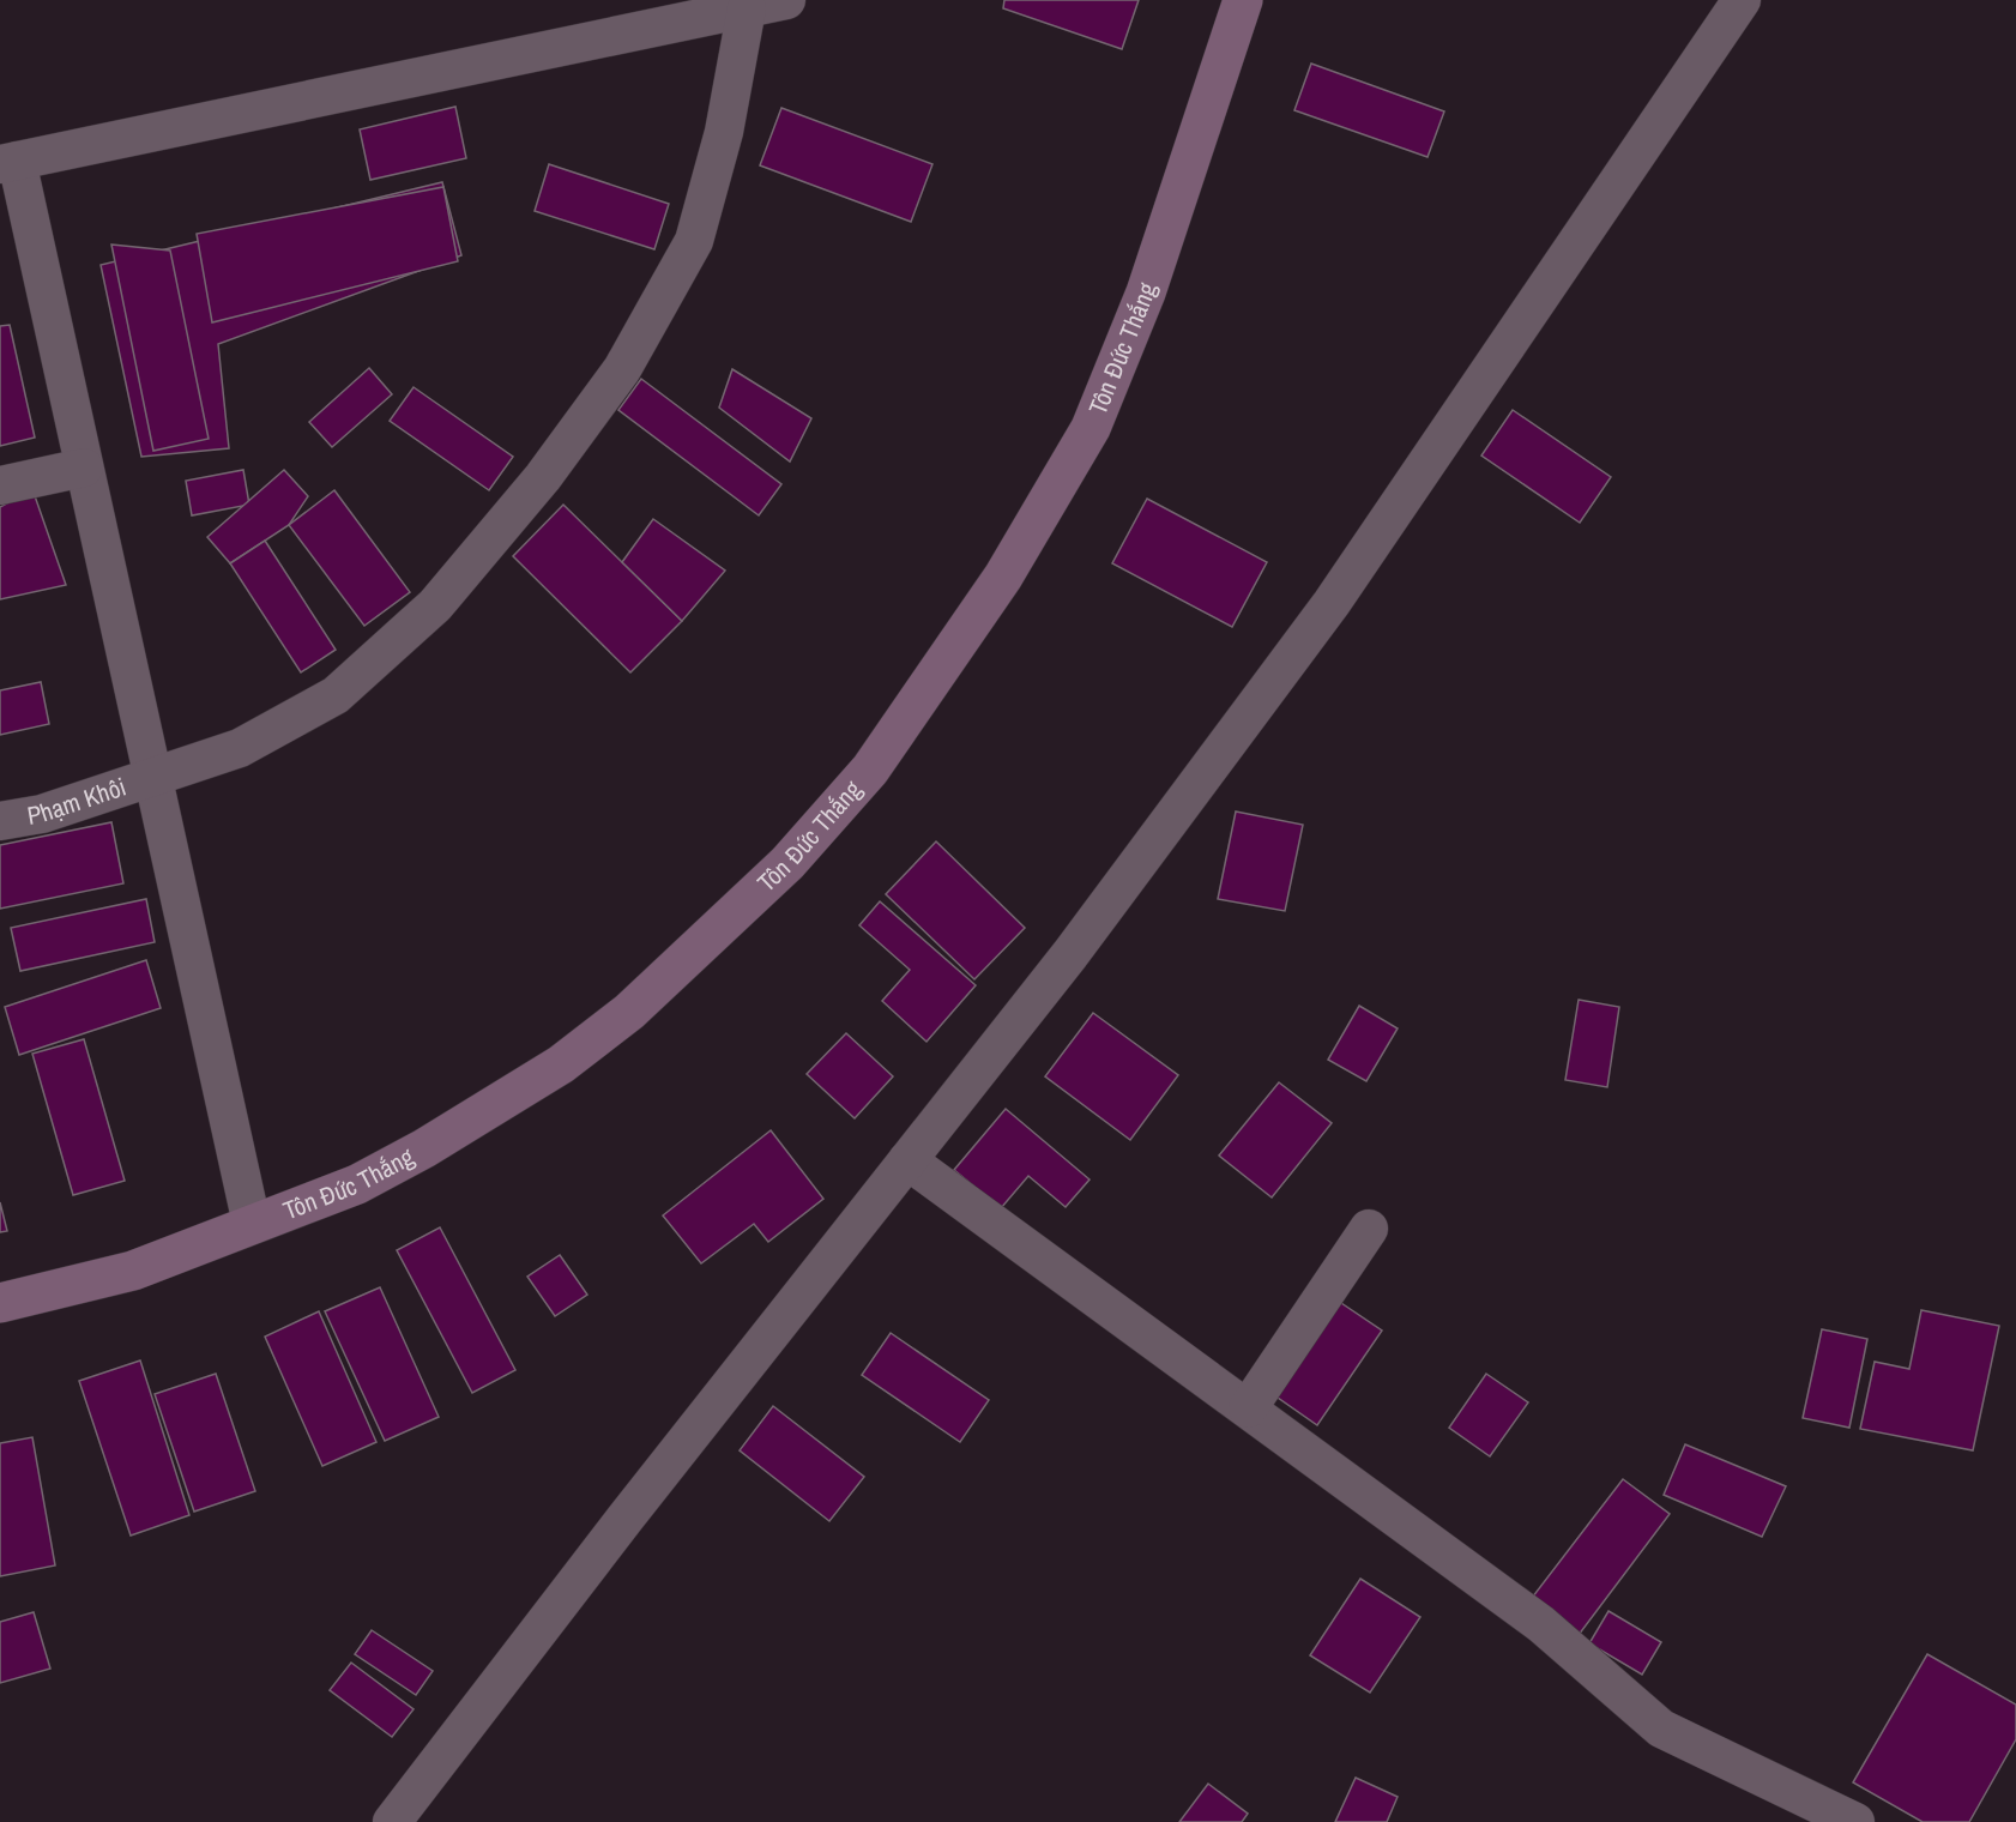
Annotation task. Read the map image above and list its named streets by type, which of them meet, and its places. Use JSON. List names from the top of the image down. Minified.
{"streets":{"street":["Tôn Đức Thắng","Phạm Khôi"]}}
